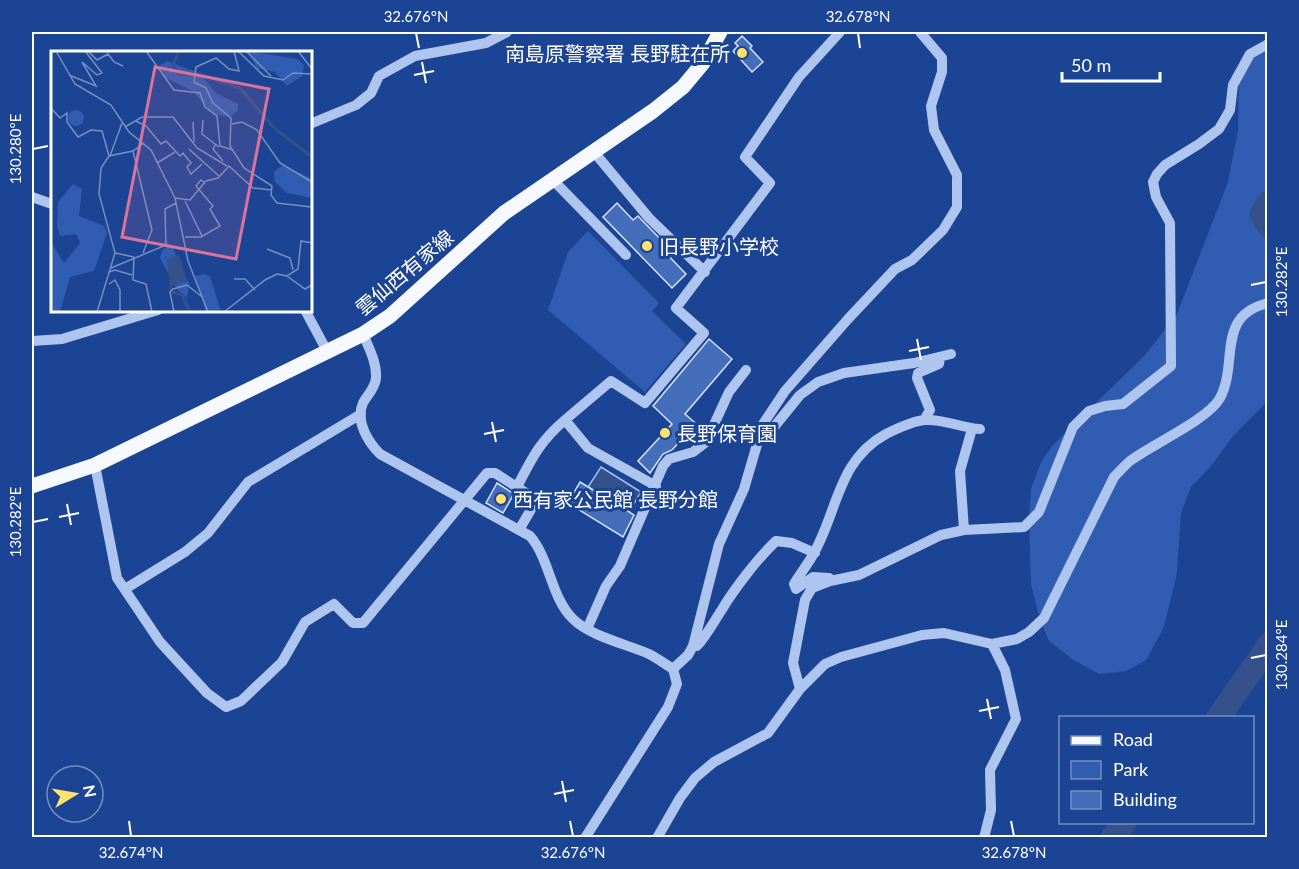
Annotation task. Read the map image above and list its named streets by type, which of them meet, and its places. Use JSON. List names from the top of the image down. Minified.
{"streets":{"main road":["雲仙西有家線"]},"places":["南島原警察署 長野駐在所","旧長野小学校","長野保育園","西有家公民館 長野分館"],"legend":["Road","Park","Building"],"scale_bar":"50 m","north":"right","coordinates":["32.676°N","32.678°N","130.280°E","130.282°E","130.284°E","32.674°N"]}
